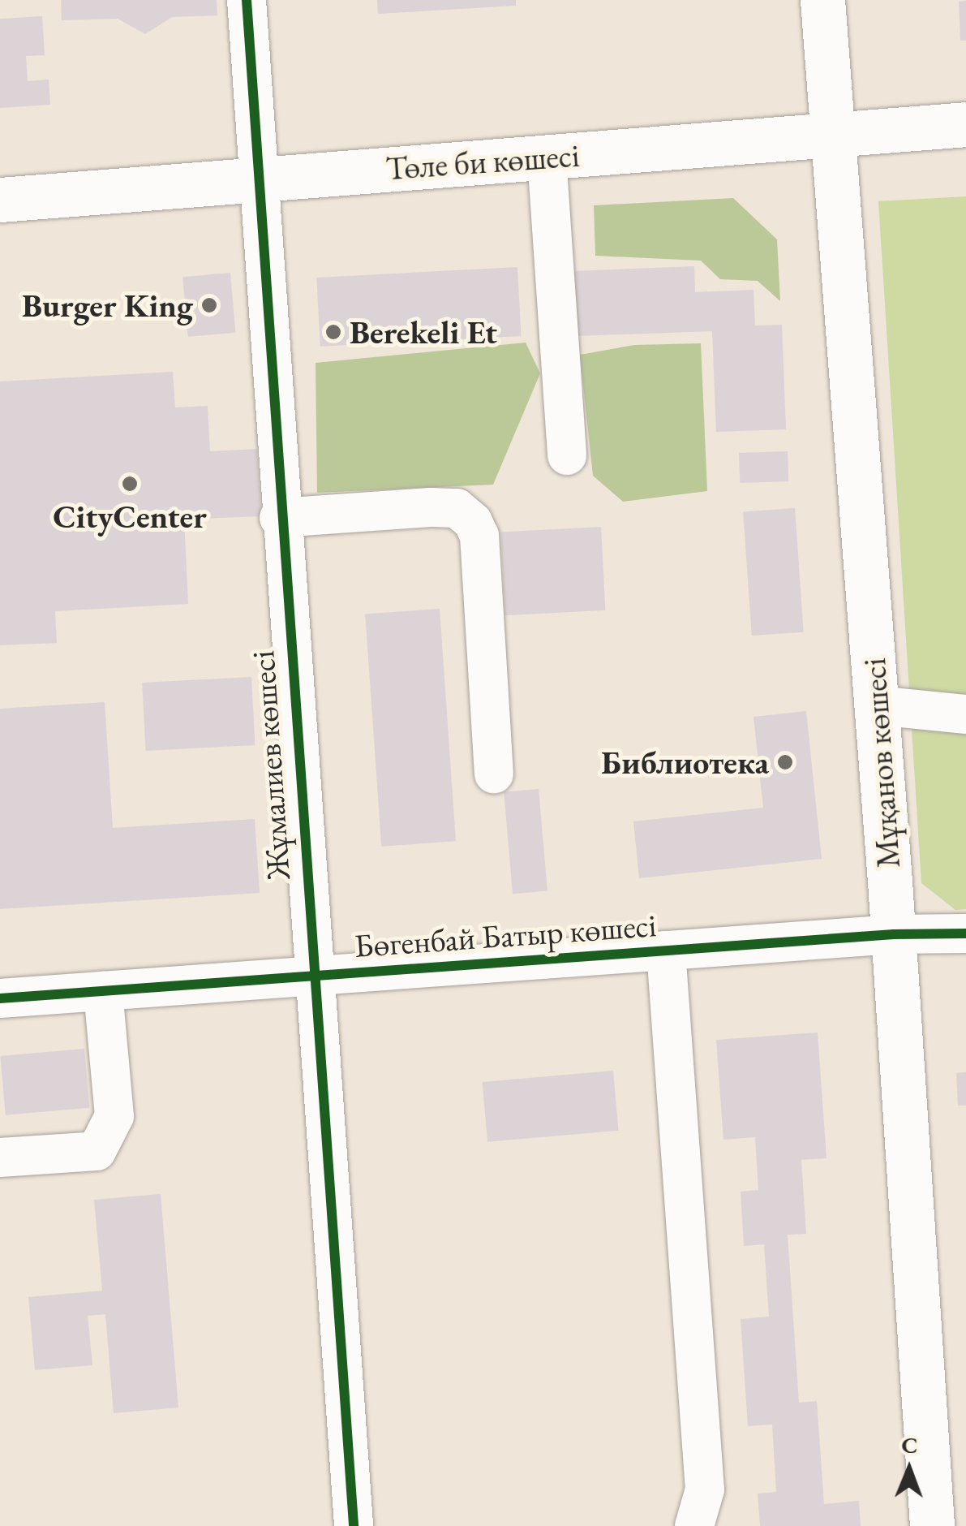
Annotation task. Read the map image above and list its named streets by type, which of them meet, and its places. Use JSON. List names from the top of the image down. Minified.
{"streets":{"main road":["Төле би көшесі","Мұқанов көшесі"],"street":["Жұмалиев көшесі","Бөгенбай Батыр көшесі"]},"crossings":[["Төле би көшесі","Мұқанов көшесі"],["Төле би көшесі","Жұмалиев көшесі"],["Мұқанов көшесі","Бөгенбай Батыр көшесі"],["Жұмалиев көшесі","Бөгенбай Батыр көшесі"]],"places":["Burger King","Berekeli Et","CityCenter","Библиотека"],"north":"top"}
